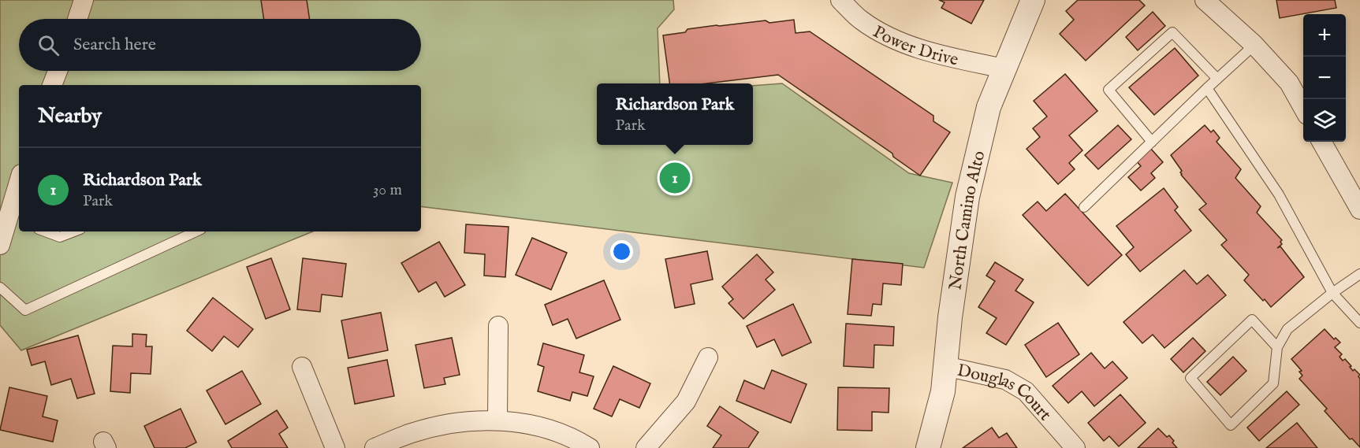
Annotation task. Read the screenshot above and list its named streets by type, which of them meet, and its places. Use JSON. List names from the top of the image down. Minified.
{"streets":{"street":["Power Drive","North Camino Alto","Douglas Court"]},"crossings":[["Power Drive","North Camino Alto"],["North Camino Alto","Douglas Court"]],"page":{"map_buttons":["+","−"],"search":"Search here","popup":["Richardson Park","Park"],"heading":"Nearby","list":[{"mark":"1","name":"Richardson Park","note":"Park","value":"30 m"}],"pins":"1"}}
